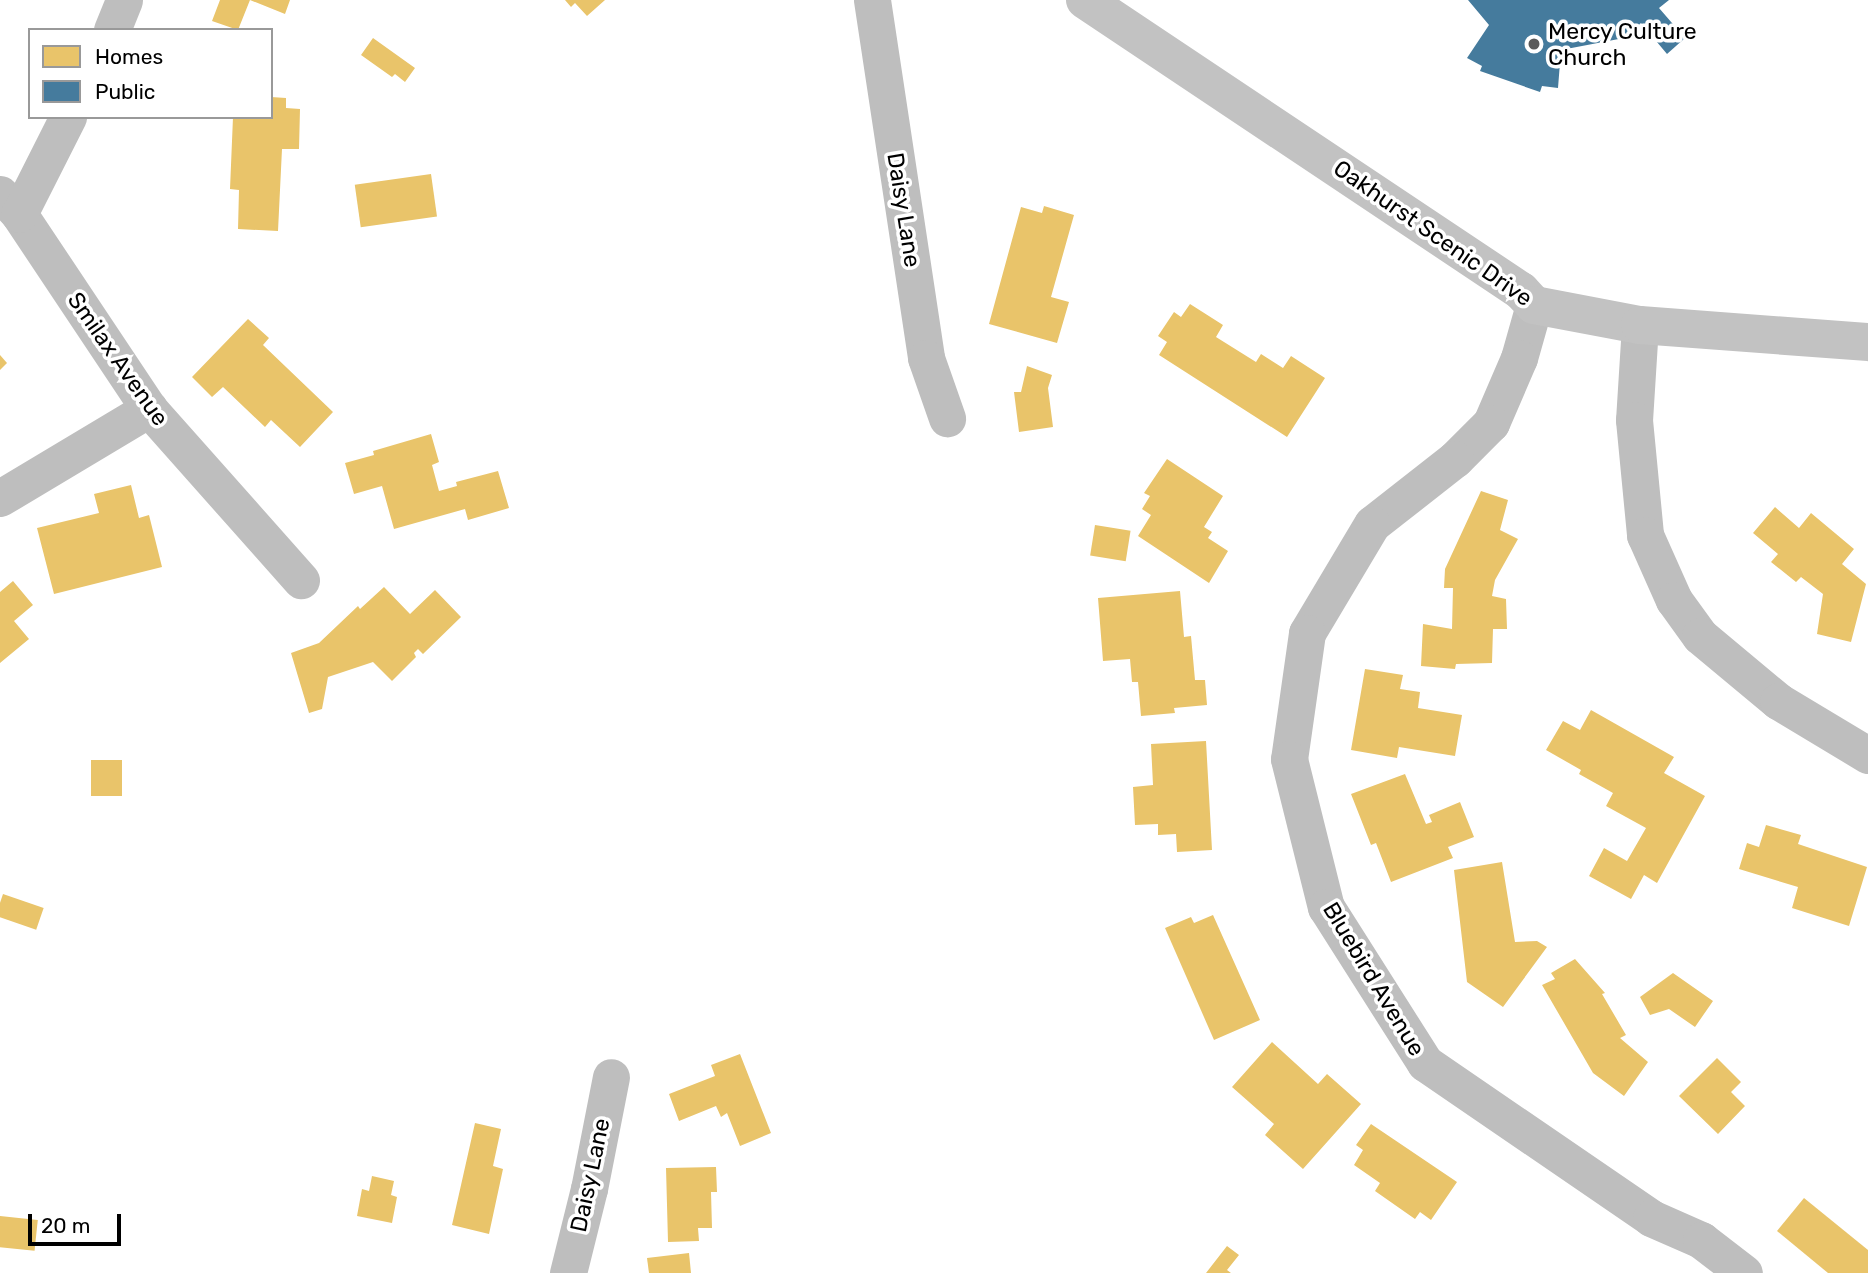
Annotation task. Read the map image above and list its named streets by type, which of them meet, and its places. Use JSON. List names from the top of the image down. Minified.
{"streets":{"street":["Daisy Lane","Oakhurst Scenic Drive","Smilax Avenue","Bluebird Avenue"]},"crossings":[["Oakhurst Scenic Drive","Bluebird Avenue"]],"places":["Mercy Culture Church"],"legend":["Homes","Public"],"scale_bar":"20 m"}
